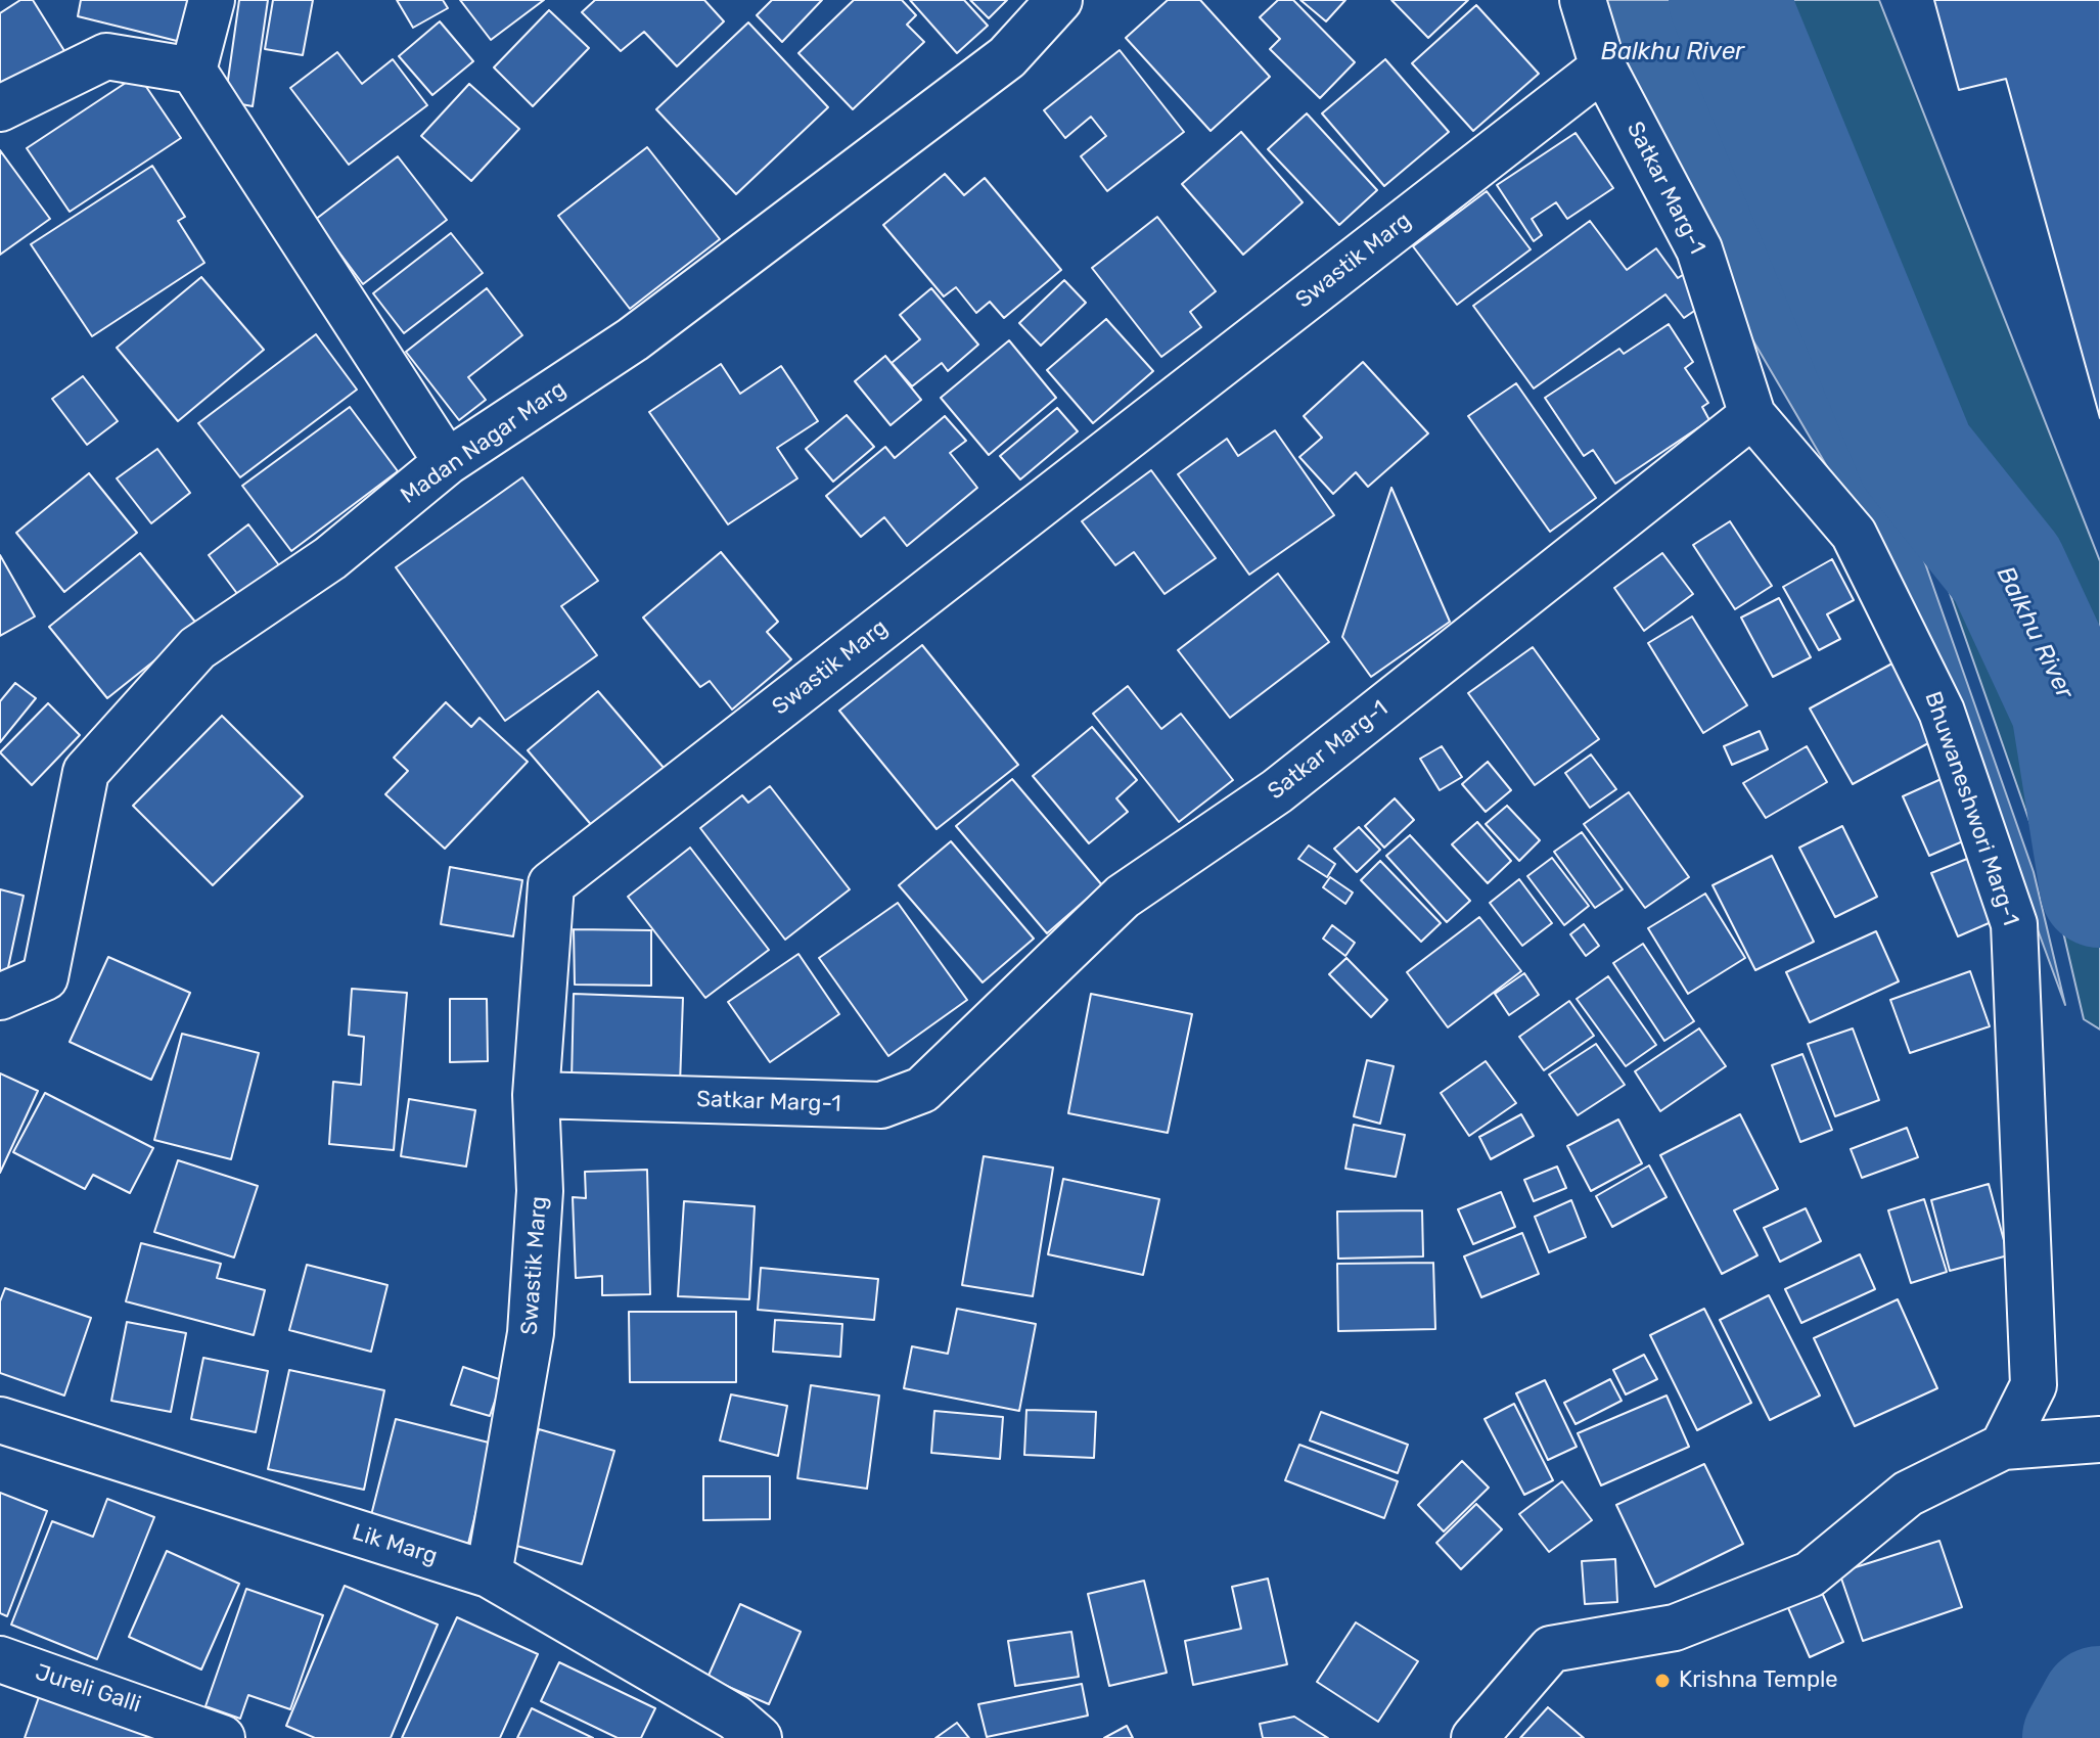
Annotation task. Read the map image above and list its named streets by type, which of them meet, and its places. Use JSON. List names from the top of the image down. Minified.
{"streets":{"street":["Satkar Marg-1","Swastik Marg","Madan Nagar Marg","Bhuwaneshwori Marg-1","Lik Marg","Jureli Galli"]},"crossings":[["Satkar Marg-1","Swastik Marg"],["Satkar Marg-1","Bhuwaneshwori Marg-1"],["Swastik Marg","Lik Marg"]],"water":["Balkhu River"],"places":["Krishna Temple"]}
